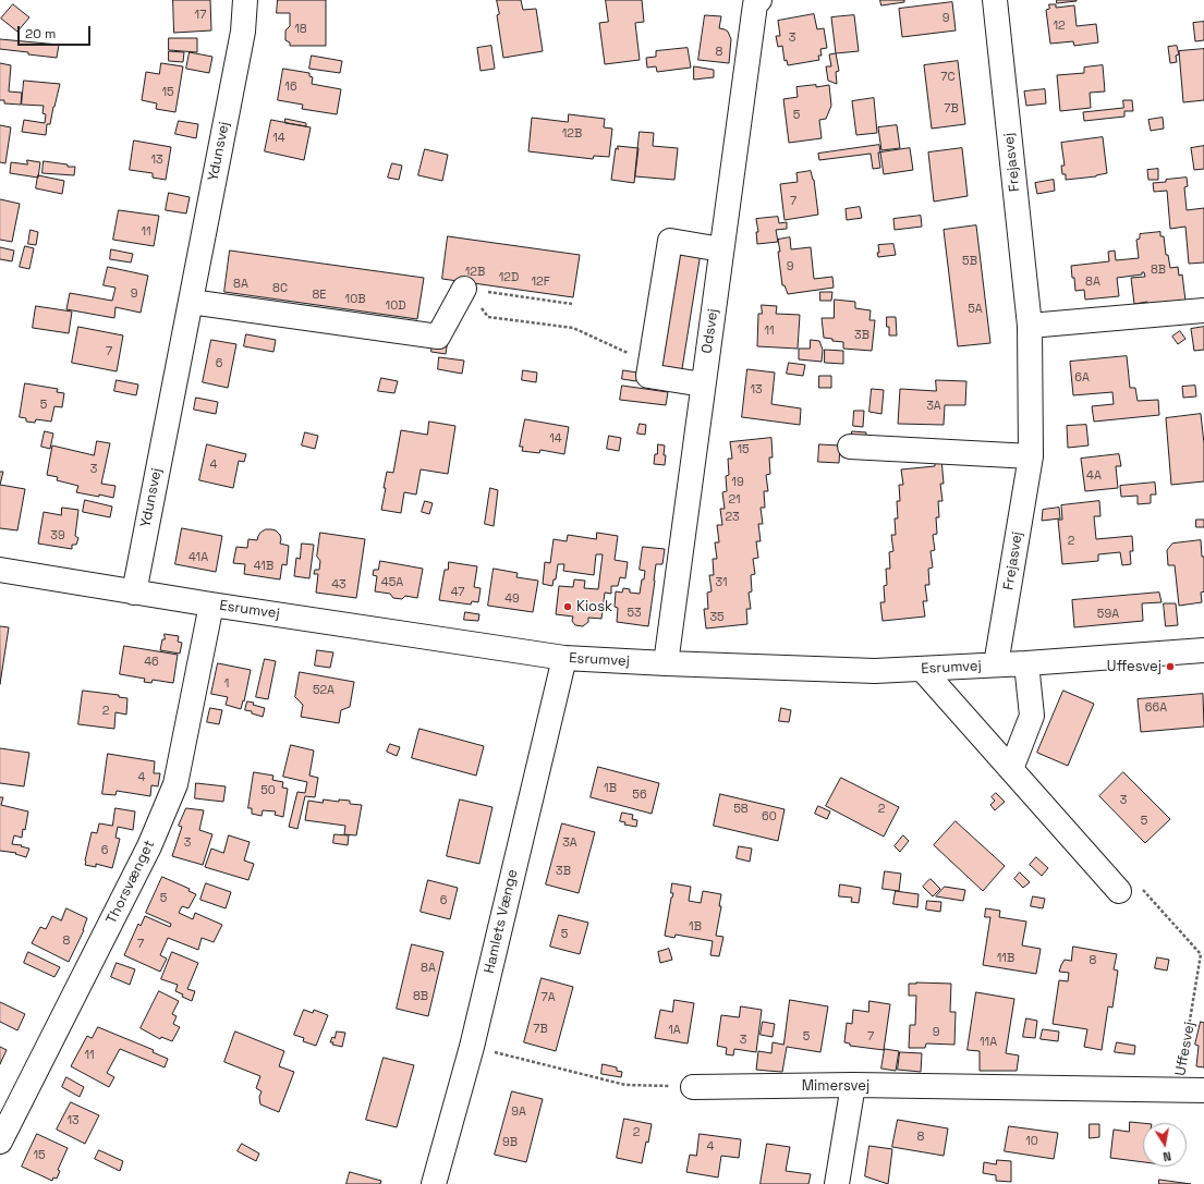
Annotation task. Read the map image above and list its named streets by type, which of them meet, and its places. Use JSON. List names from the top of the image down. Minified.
{"streets":{"street":["Ydunsvej","Frejasvej","Odsvej","Esrumvej","Thorsvænget","Hamlets Vænge","Mimersvej"],"path":["Uffesvej"]},"crossings":[["Ydunsvej","Esrumvej"],["Frejasvej","Esrumvej"],["Odsvej","Esrumvej"],["Esrumvej","Thorsvænget"],["Esrumvej","Hamlets Vænge"],["Uffesvej","Mimersvej"]],"places":["Kiosk","Uffesvej"],"house_numbers":["17","9","12","18","3","8","7C","16","15","7B","5","12B","14","13","7","11","5B","9","8B","12B","12D","12F","8A","8A","8C","9","8E","10B","10D","5A","11","3B","7","6","6A","13","5","3A","14","15","4","3","4A","19","21","23","39","2","41A","41B","45A","31","43","47","49","53","59A","35","46","1","52A","66A","2","4","1B","50","56","3","58","2","60","5","3","3A","6","3B","5","6","1B","5","8","7","11B","8","8A","8B","7A","7B","1A","9","5","7","3","11A","11","9A","13","2","8","10","9B","4","15"],"scale_bar":"20 m","north":"bottom"}
